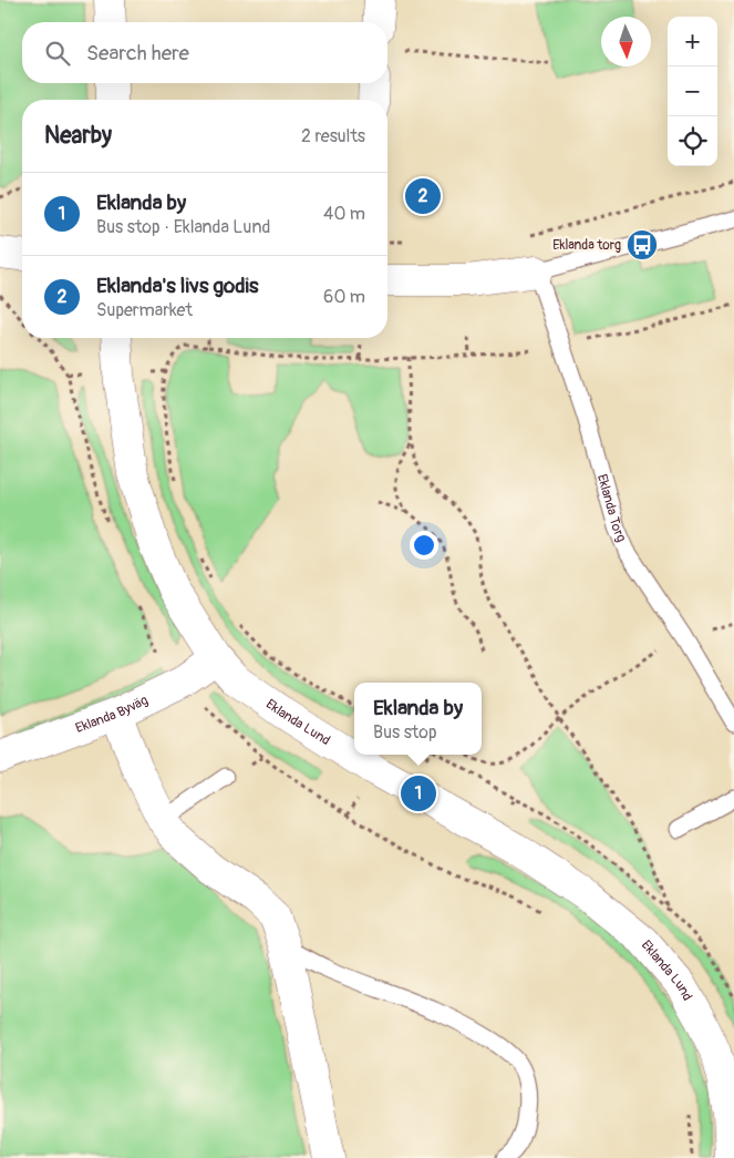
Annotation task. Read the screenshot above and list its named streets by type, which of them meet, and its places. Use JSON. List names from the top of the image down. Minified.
{"streets":{"street":["Eklanda Byväg","Eklanda Lund"],"lane":["Eklanda Torg"]},"crossings":[["Eklanda Byväg","Eklanda Lund"]],"places":{"bus stop":["Eklanda torg"]},"north":"bottom","page":{"map_buttons":["+","−"],"search":"Search here","heading":["Nearby","2 results"],"list":[{"mark":"1","name":"Eklanda by","note":"Bus stop · Eklanda Lund","value":"40 m"},{"mark":"2","name":"Eklanda's livs godis","note":"Supermarket","value":"60 m"}],"pins":["2","1"],"popup":["Eklanda by","Bus stop"]}}
